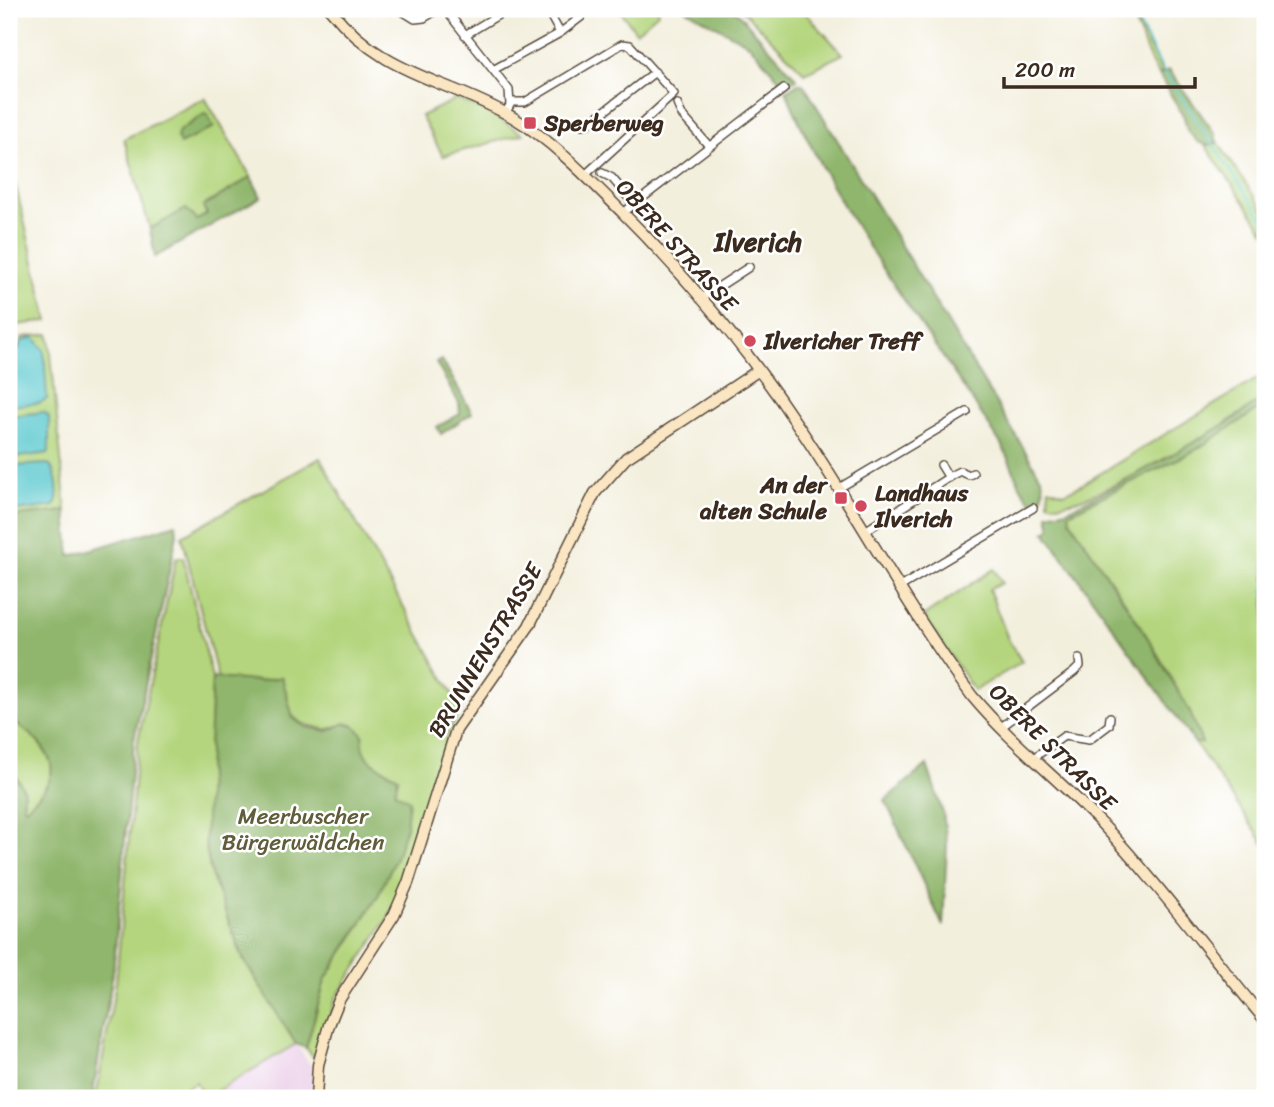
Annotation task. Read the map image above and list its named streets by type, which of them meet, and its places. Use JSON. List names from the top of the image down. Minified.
{"streets":{"street":["OBERE STRASSE","BRUNNENSTRASSE"]},"crossings":[["OBERE STRASSE","BRUNNENSTRASSE"]],"districts":["Ilverich"],"parks":["Meerbuscher Bürgerwäldchen"],"places":{"transit":["Sperberweg","An der alten Schule"],"other":["Ilvericher Treff","Landhaus Ilverich"]},"scale_bar":"200 m"}
